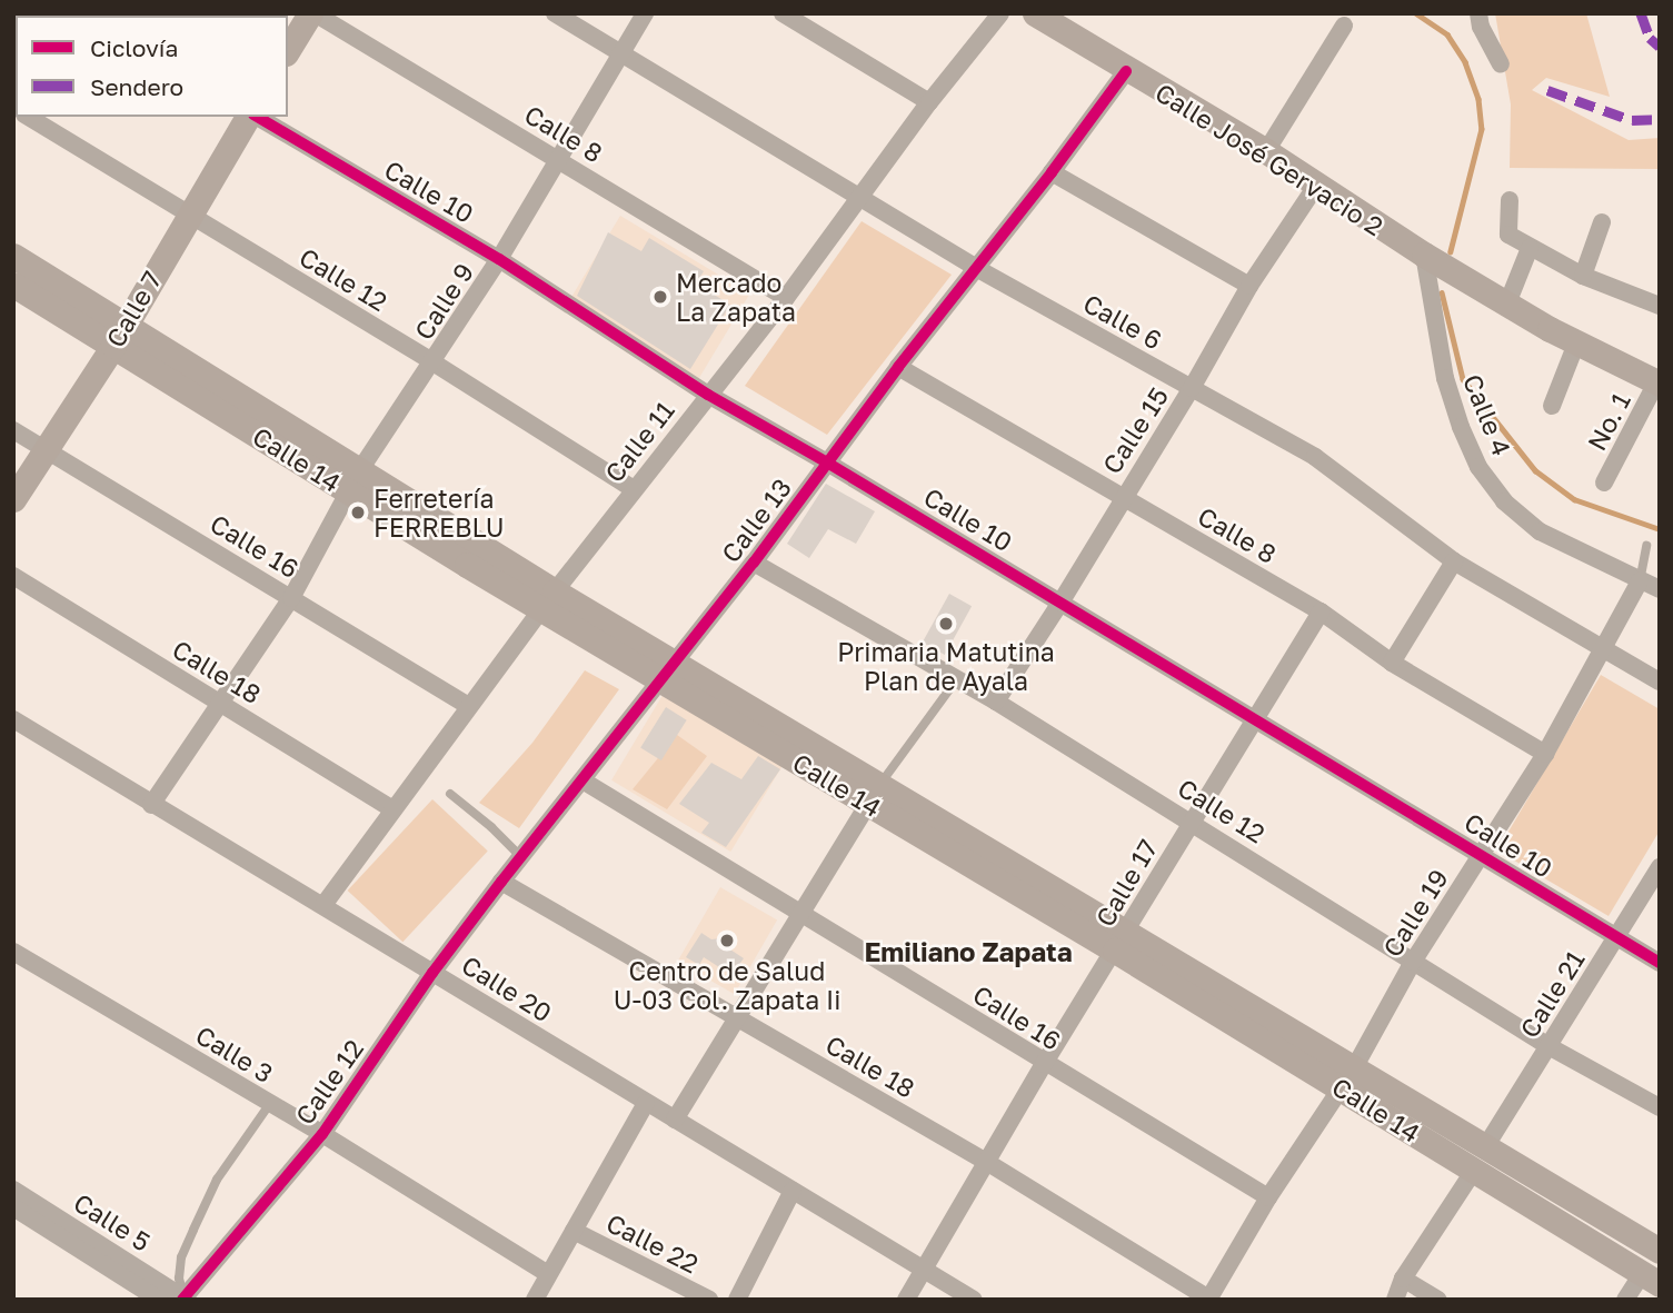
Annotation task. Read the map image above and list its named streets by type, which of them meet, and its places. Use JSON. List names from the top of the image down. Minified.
{"streets":{"main road":["Calle José Gervacio 2","Calle 7","Calle 14"],"street":["Calle 8","Calle 10","Calle 12","Calle 9","Calle 6","Calle 4","No. 1","Calle 15","Calle 11","Calle 13","Calle 16","Calle 18","Calle 17","Calle 19","Calle 20","Calle 21","Calle 3","Calle 5","Calle 22"]},"crossings":[["Calle 8","Calle 9"],["Calle 8","Calle 15"],["Calle 8","Calle 11"],["Calle 8","Calle 13"],["Calle 8","Calle 17"],["Calle 8","Calle 19"],["Calle José Gervacio 2","Calle 4"],["Calle José Gervacio 2","No. 1"],["Calle José Gervacio 2","Calle 15"],["Calle José Gervacio 2","Calle 13"],["Calle 10","Calle 9"],["Calle 10","Calle 15"],["Calle 10","Calle 11"],["Calle 10","Calle 13"],["Calle 10","Calle 17"],["Calle 10","Calle 19"],["Calle 10","Calle 21"],["Calle 12","Calle 9"],["Calle 12","Calle 7"],["Calle 12","Calle 15"],["Calle 12","Calle 11"],["Calle 12","Calle 13"],["Calle 12","Calle 18"],["Calle 12","Calle 17"],["Calle 12","Calle 19"],["Calle 12","Calle 20"],["Calle 12","Calle 21"],["Calle 12","Calle 3"],["Calle 12","Calle 5"],["Calle 9","Calle 6"],["Calle 9","Calle 14"],["Calle 9","Calle 16"],["Calle 9","Calle 18"],["Calle 9","Calle 20"],["Calle 7","Calle 14"],["Calle 7","Calle 16"],["Calle 6","Calle 15"],["Calle 6","Calle 11"],["Calle 6","Calle 13"],["Calle 6","Calle 19"],["Calle 4","Calle 19"],["Calle 11","Calle 14"],["Calle 11","Calle 16"],["Calle 11","Calle 18"],["Calle 11","Calle 20"],["Calle 14","Calle 13"],["Calle 14","Calle 17"],["Calle 14","Calle 19"],["Calle 14","Calle 21"],["Calle 13","Calle 16"],["Calle 13","Calle 18"],["Calle 16","Calle 17"],["Calle 16","Calle 19"],["Calle 18","Calle 17"],["Calle 18","Calle 19"],["Calle 17","Calle 20"]],"districts":["Emiliano Zapata"],"places":["Mercado La Zapata","Ferretería FERREBLU","Primaria Matutina Plan de Ayala","Centro de Salud U-03 Col. Zapata Ii"],"legend":["Ciclovía","Sendero"]}
